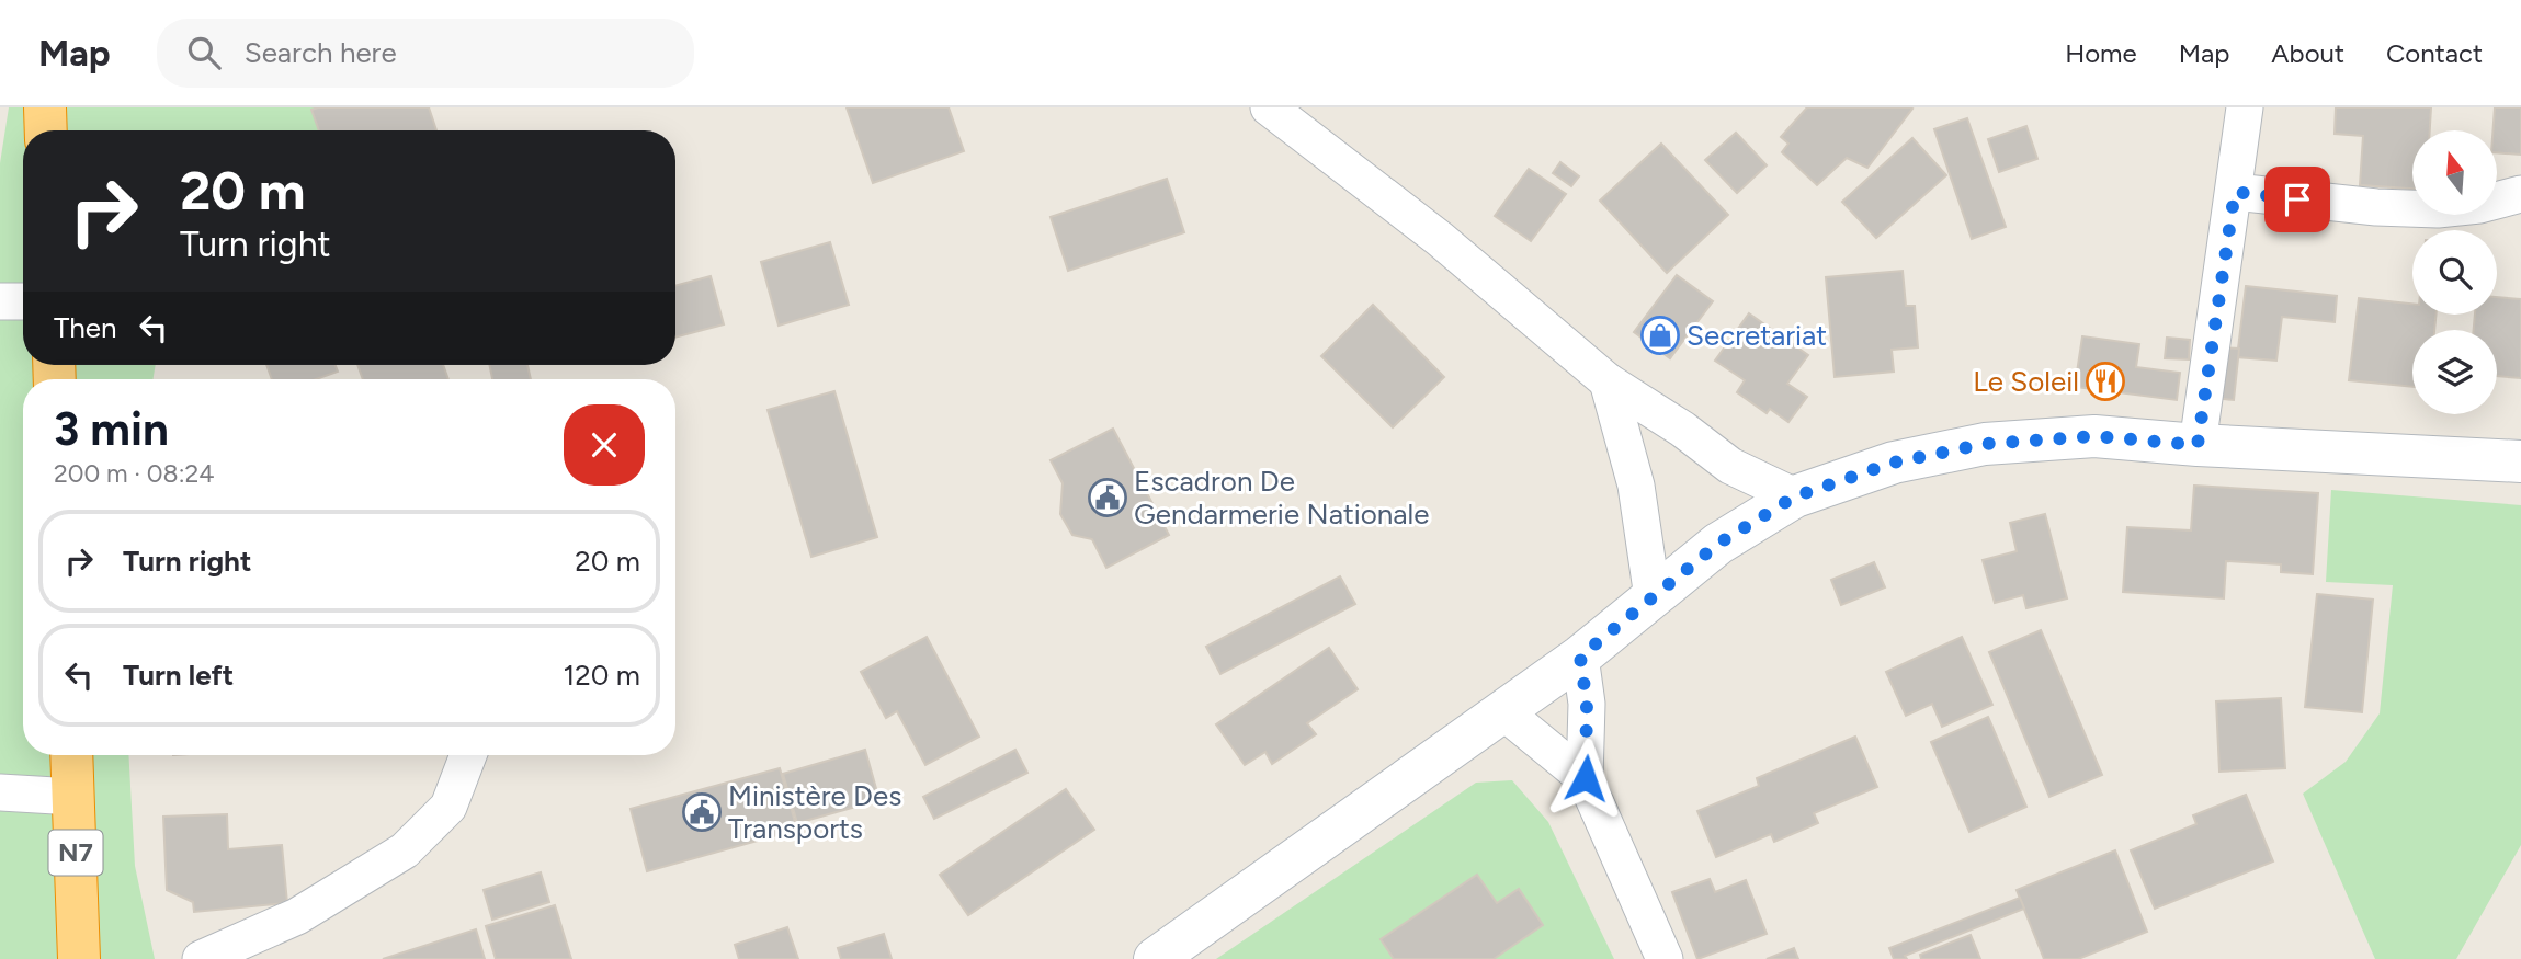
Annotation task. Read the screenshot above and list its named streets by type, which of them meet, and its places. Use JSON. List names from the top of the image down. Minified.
{"streets":{"highway":["N7"]},"places":{"shop":["Secretariat"],"restaurant":["Le Soleil"],"public building":["Escadron De Gendarmerie Nationale","Ministère Des Transports"]},"north":"top","page":{"header":"Map","search":"Search here","nav":["Home","Map","About","Contact"],"turn":["20 m","Turn right"],"then":"Then","heading":["3 min","200 m · 08:24"],"list":[{"name":"Turn right","value":"20 m"},{"name":"Turn left","value":"120 m"}]}}
